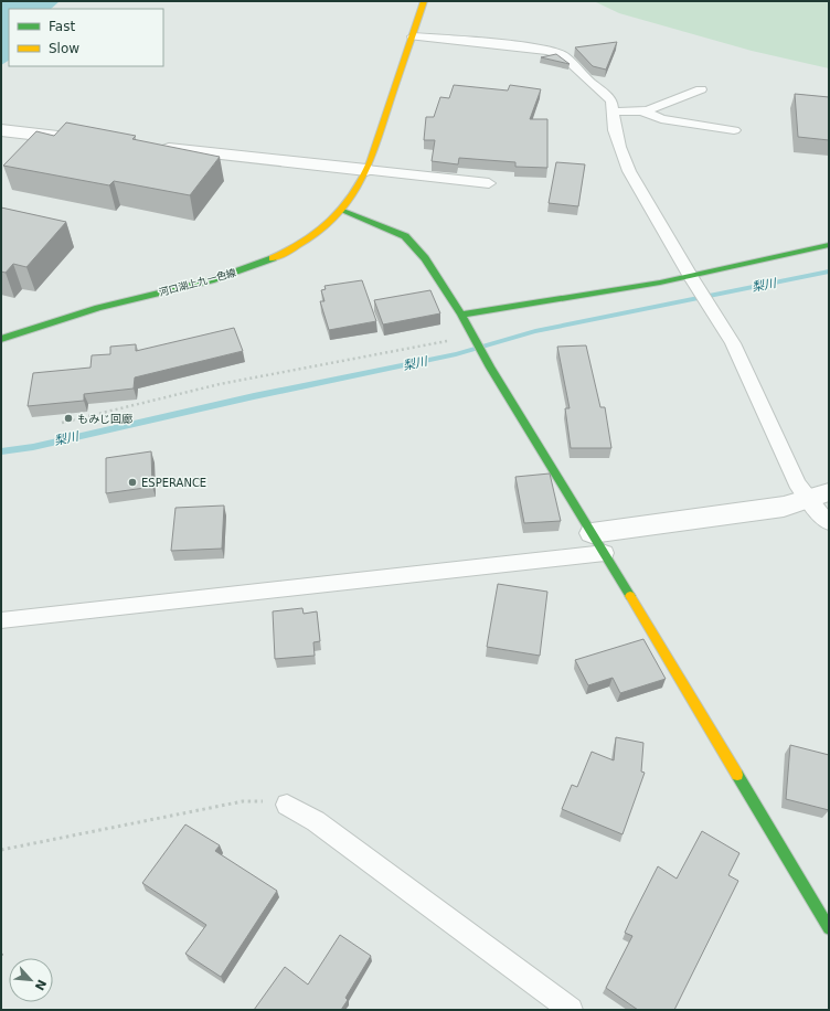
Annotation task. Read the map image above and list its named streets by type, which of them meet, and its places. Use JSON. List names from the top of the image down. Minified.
{"streets":{"street":["河口湖上九一色線"]},"water":["梨川"],"places":["もみじ回廊","ESPERANCE"],"legend":["Fast","Slow"],"north":"bottom right"}
